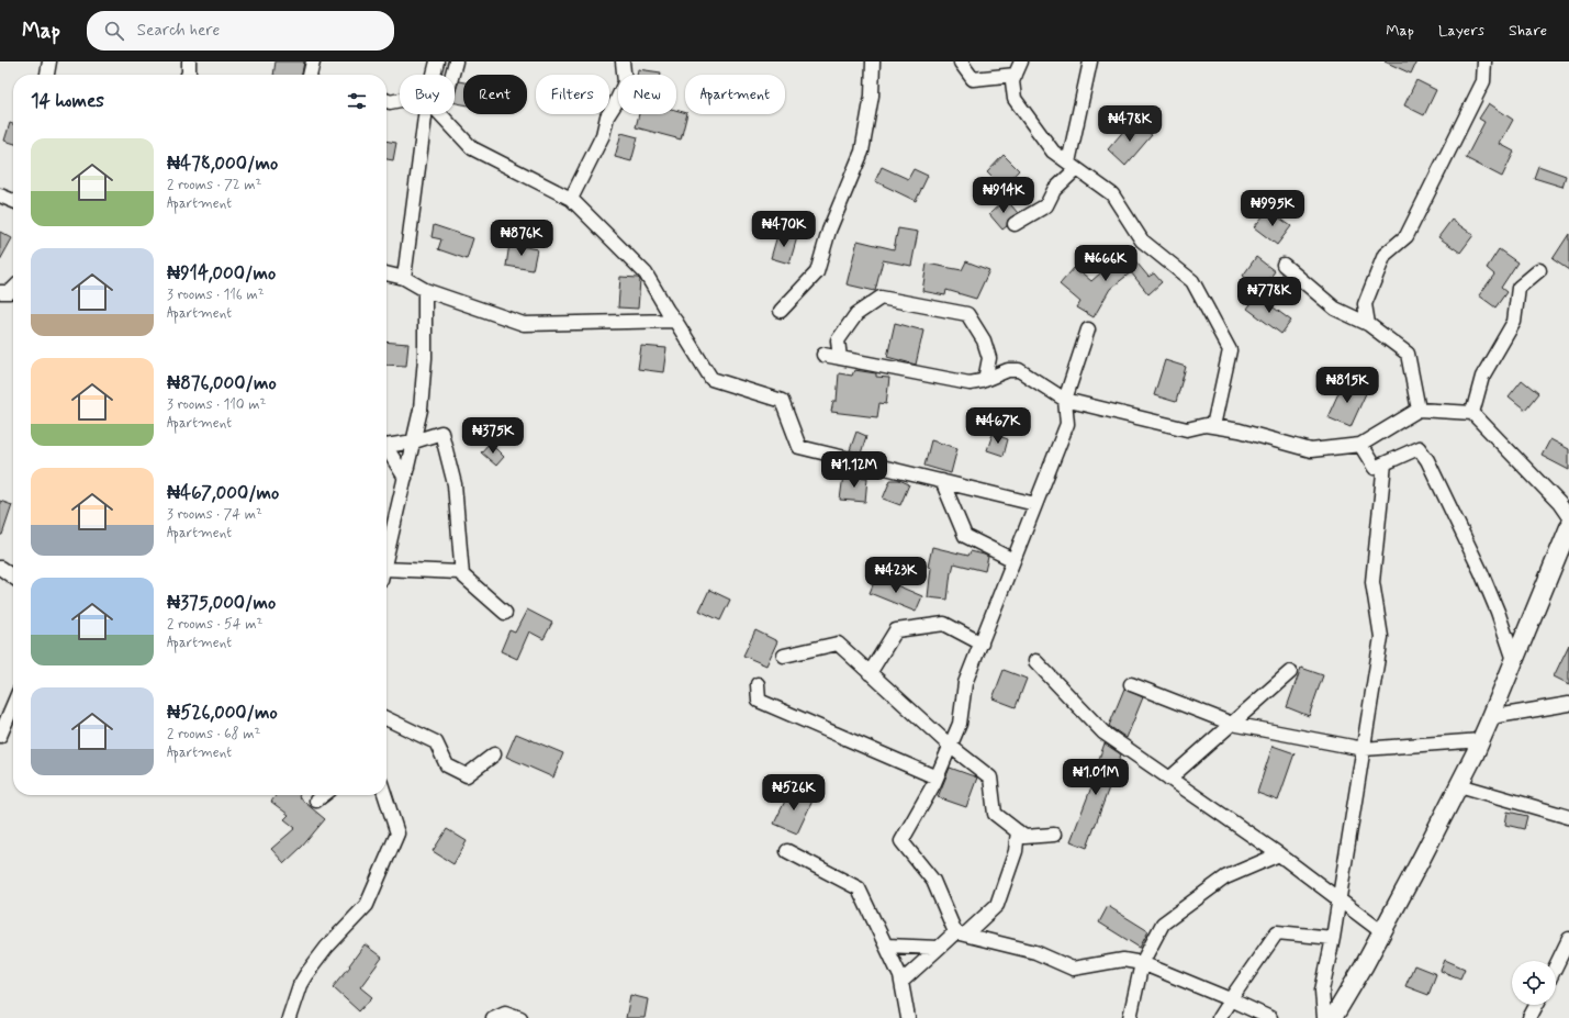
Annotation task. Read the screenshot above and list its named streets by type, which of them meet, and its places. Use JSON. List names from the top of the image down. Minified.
{"page":{"header":"Map","search":"Search here","nav":["Map","Layers","Share"],"chip":["Buy","Rent","Filters","New","Apartment"],"heading":"14 homes","price":["₦478K","₦914K","₦995K","₦470K","₦876K","₦666K","₦778K","₦815K","₦467K","₦375K","₦1.12M","₦423K","₦1.01M","₦526K"],"list":[{"name":"₦478,000/mo","note":"2 rooms · 72 m² · Apartment"},{"name":"₦914,000/mo","note":"3 rooms · 116 m² · Apartment"},{"name":"₦876,000/mo","note":"3 rooms · 110 m² · Apartment"},{"name":"₦467,000/mo","note":"3 rooms · 74 m² · Apartment"},{"name":"₦375,000/mo","note":"2 rooms · 54 m² · Apartment"},{"name":"₦526,000/mo","note":"2 rooms · 68 m² · Apartment"}]}}
